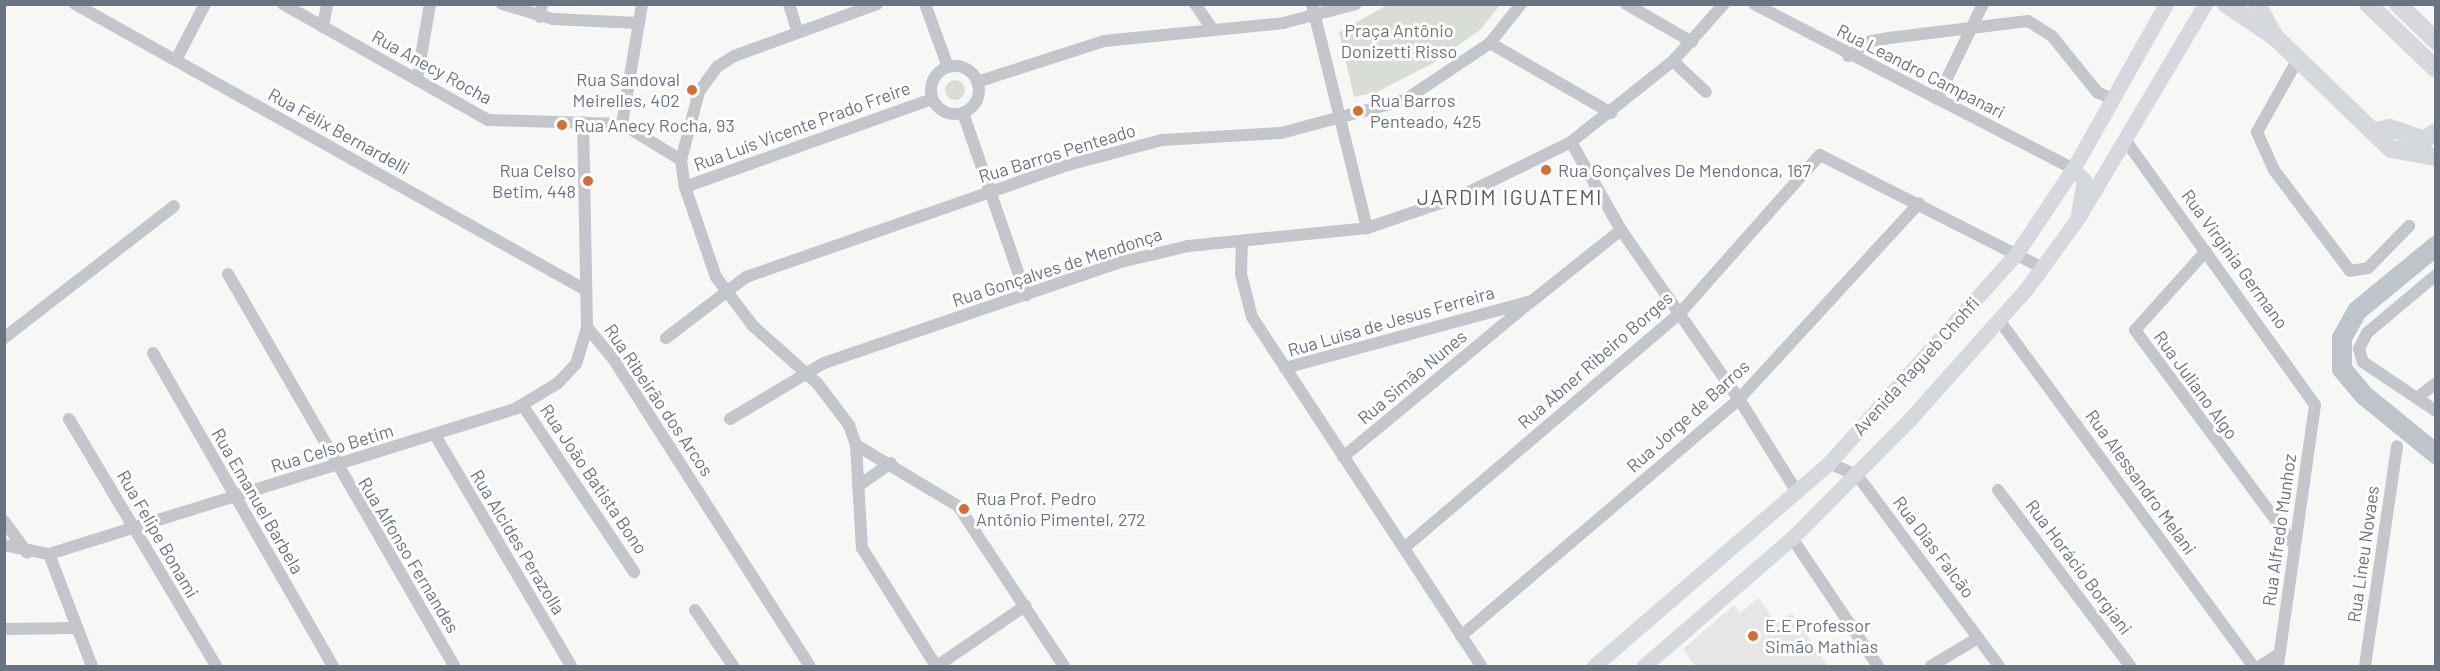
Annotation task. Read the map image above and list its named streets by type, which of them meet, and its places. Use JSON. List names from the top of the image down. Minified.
{"streets":{"main road":["Avenida Ragueb Chohfi"],"street":["Rua Anecy Rocha","Rua Leandro Campanari","Rua Luís Vicente Prado Freire","Rua Félix Bernardelli","Rua Barros Penteado","Rua Virginia Germano","Rua Gonçalves de Mendonça","Rua Luísa de Jesus Ferreira","Rua Abner Ribeiro Borges","Rua Simão Nunes","Rua Juliano Algo","Rua Ribeirão dos Arcos","Rua Jorge de Barros","Rua Celso Betim","Rua João Batista Bono","Rua Alessandro Melani","Rua Emanuel Barbela","Rua Alfredo Munhoz","Rua Felipe Bonami","Rua Alcides Perazolla","Rua Dias Falcão","Rua Lineu Novaes","Rua Alfonso Fernandes","Rua Horácio Borgiani"]},"crossings":[["Rua Anecy Rocha","Rua Ribeirão dos Arcos"],["Rua Leandro Campanari","Avenida Ragueb Chohfi"],["Rua Félix Bernardelli","Rua Ribeirão dos Arcos"],["Rua Virginia Germano","Avenida Ragueb Chohfi"],["Rua Virginia Germano","Rua Juliano Algo"],["Rua Virginia Germano","Rua Alfredo Munhoz"],["Rua Luísa de Jesus Ferreira","Rua Abner Ribeiro Borges"],["Rua Luísa de Jesus Ferreira","Rua Simão Nunes"],["Rua Luísa de Jesus Ferreira","Rua Jorge de Barros"],["Rua Abner Ribeiro Borges","Avenida Ragueb Chohfi"],["Rua Abner Ribeiro Borges","Rua Jorge de Barros"],["Avenida Ragueb Chohfi","Rua Alessandro Melani"],["Avenida Ragueb Chohfi","Rua Dias Falcão"],["Rua Juliano Algo","Rua Alfredo Munhoz"],["Rua Ribeirão dos Arcos","Rua Celso Betim"],["Rua Celso Betim","Rua João Batista Bono"],["Rua Celso Betim","Rua Emanuel Barbela"],["Rua Celso Betim","Rua Felipe Bonami"],["Rua Celso Betim","Rua Alcides Perazolla"],["Rua Celso Betim","Rua Alfonso Fernandes"]],"districts":["JARDIM IGUATEMI"],"parks":["Praça Antônio Donizetti Risso"],"places":["Rua Sandoval Meirelles, 402","Rua Barros Penteado, 425","Rua Anecy Rocha, 93","Rua Gonçalves De Mendonca, 167","Rua Celso Betim, 448","Rua Prof. Pedro Antônio Pimentel, 272","E.E Professor Simão Mathias"]}
